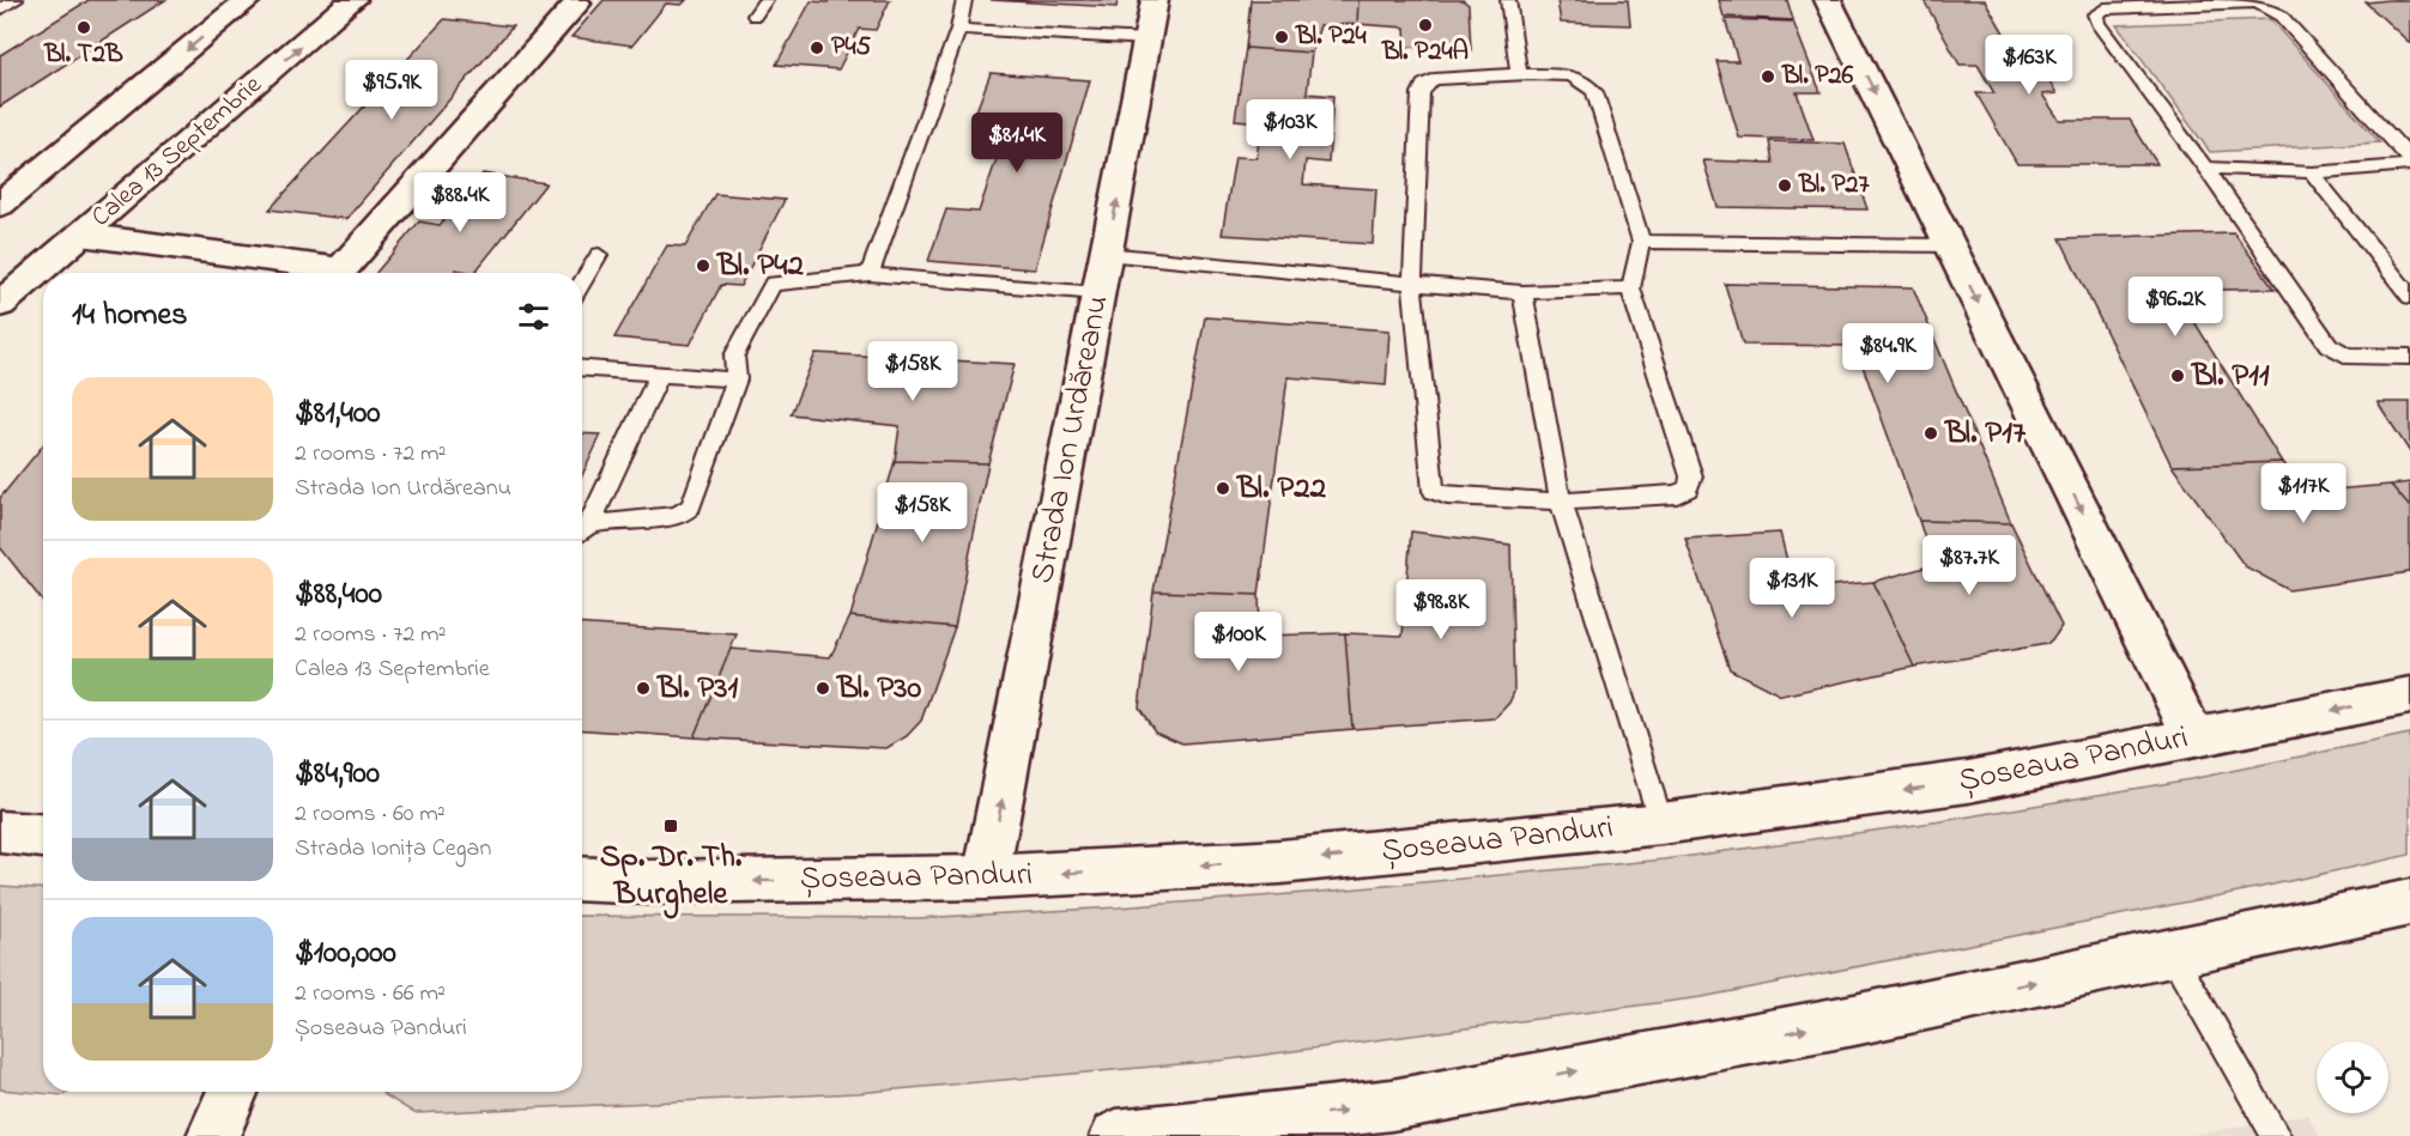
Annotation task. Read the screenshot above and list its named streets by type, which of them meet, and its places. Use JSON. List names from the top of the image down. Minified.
{"streets":{"main road":["Calea 13 Septembrie","Strada Ion Urdăreanu","Șoseaua Panduri"]},"crossings":[["Strada Ion Urdăreanu","Șoseaua Panduri"]],"one_way":["Strada Ion Urdăreanu"],"places":{"other":["Bl. P24A","Bl. T2B","Bl. P24","P45","Bl. P26","Bl. P27","Bl. P42","Bl. P11","Bl. P17","Bl. P22","Bl. P31","Bl. P30"],"transit":["Sp. Dr. Th. Burghele"]},"page":{"price":["$163K","$95.9K","$103K","$81.4K","$88.4K","$96.2K","$84.9K","$158K","$117K","$158K","$87.7K","$131K","$98.8K","$100K"],"heading":"14 homes","list":[{"name":"$81,400","note":"2 rooms · 72 m² · Strada Ion Urdăreanu"},{"name":"$88,400","note":"2 rooms · 72 m² · Calea 13 Septembrie"},{"name":"$84,900","note":"2 rooms · 60 m² · Strada Ionița Cegan"},{"name":"$100,000","note":"2 rooms · 66 m² · Șoseaua Panduri"}]}}
